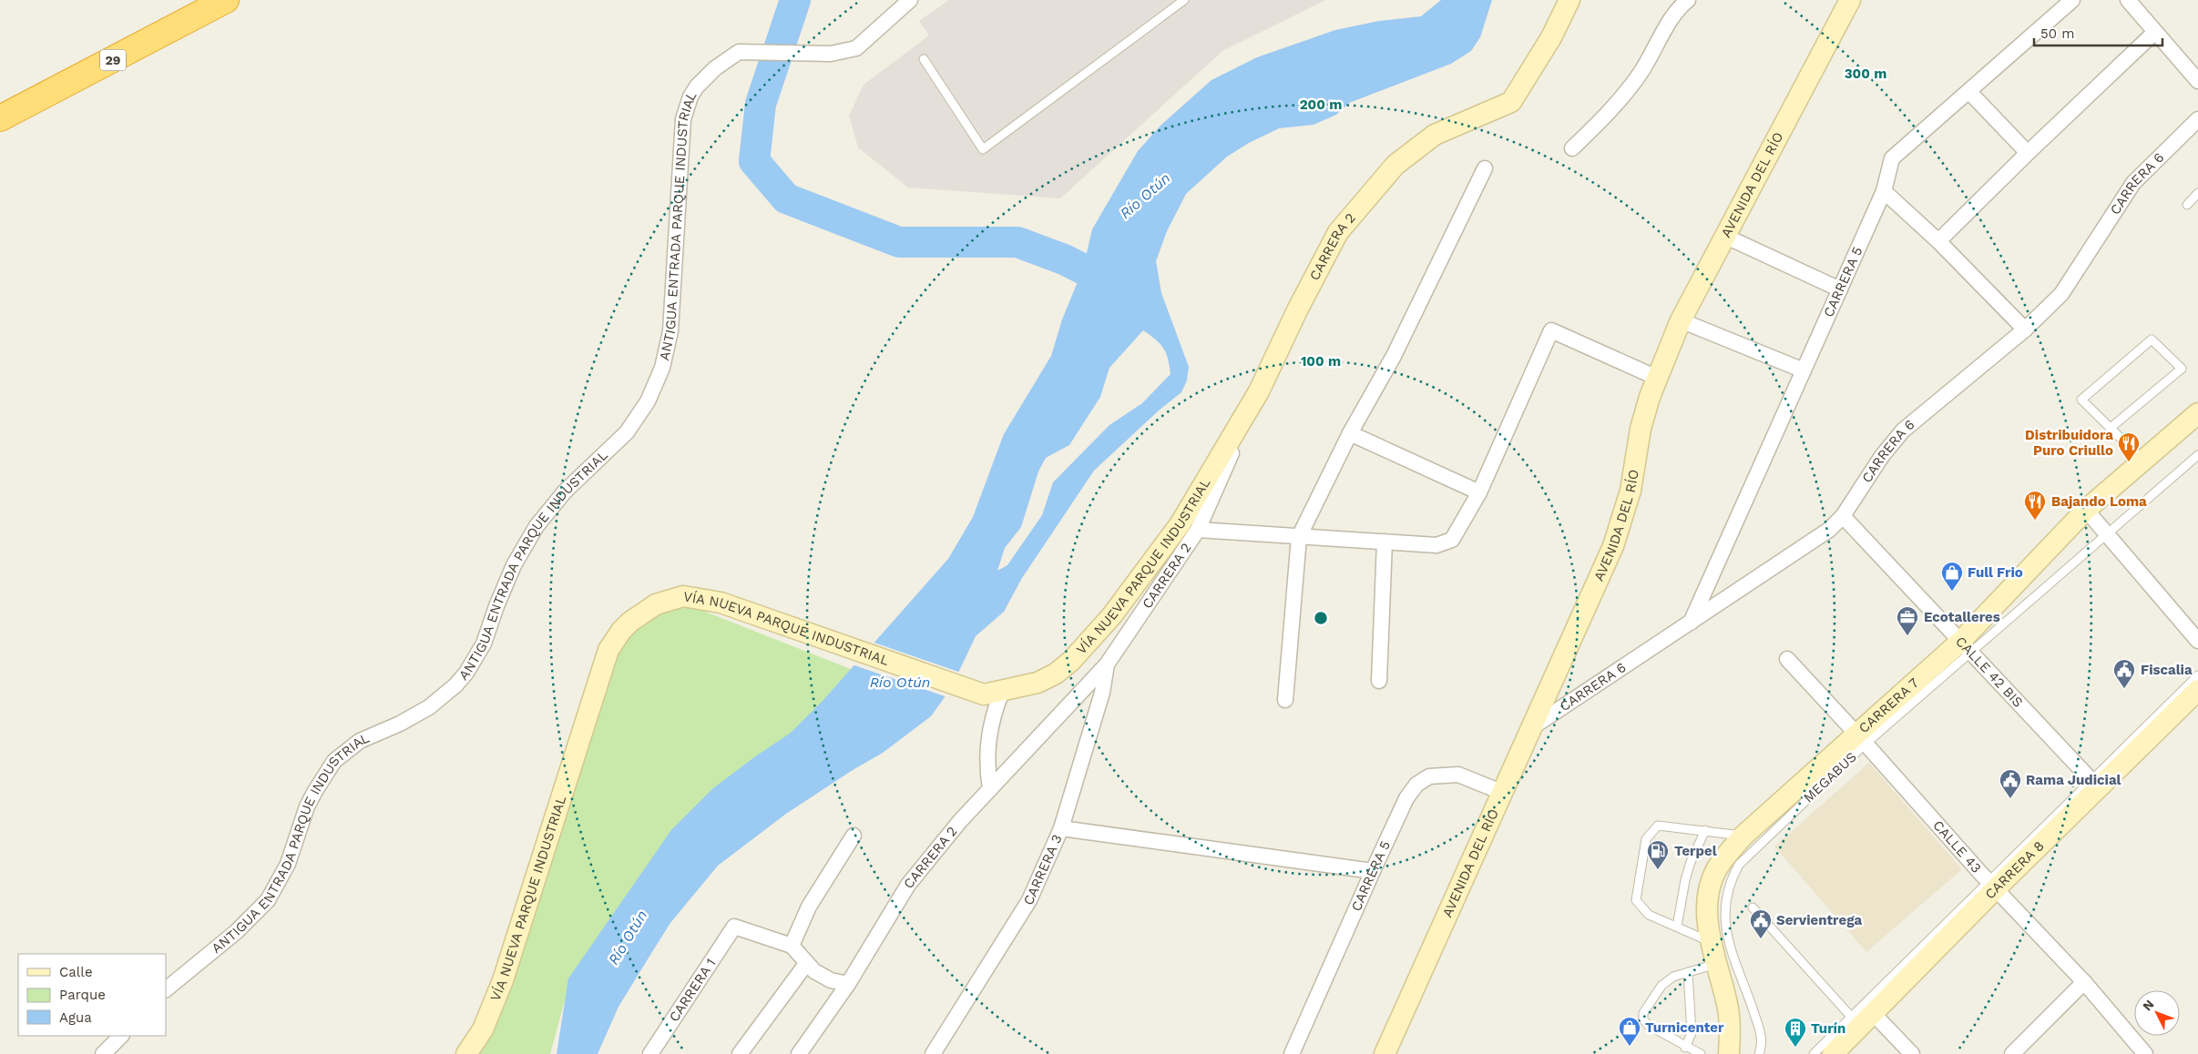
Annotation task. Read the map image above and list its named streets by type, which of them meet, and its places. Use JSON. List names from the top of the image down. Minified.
{"streets":{"highway":["29"],"main road":["AVENIDA DEL RÍO","CARRERA 2","VÍA NUEVA PARQUE INDUSTRIAL","CARRERA 7","CARRERA 8"],"street":["CARRERA 6","ANTIGUA ENTRADA PARQUE INDUSTRIAL","CARRERA 5","CALLE 42 BIS","CALLE 43","CARRERA 3","CARRERA 1"],"lane":["MEGABUS"]},"crossings":[["CARRERA 6","AVENIDA DEL RÍO"],["CARRERA 6","CARRERA 5"],["CARRERA 6","CALLE 42 BIS"],["AVENIDA DEL RÍO","CARRERA 5"],["CARRERA 2","VÍA NUEVA PARQUE INDUSTRIAL"],["CARRERA 2","CARRERA 3"],["CALLE 42 BIS","CARRERA 7"],["CALLE 42 BIS","CARRERA 8"],["CARRERA 7","MEGABUS"],["CARRERA 7","CALLE 43"],["MEGABUS","CALLE 43"],["CALLE 43","CARRERA 8"]],"water":["Río Otún"],"places":{"restaurant":["Distribuidora Puro Criullo","Bajando Loma"],"shop":["Full Frio","Turnicenter"],"office":["Ecotalleres"],"public building":["Fiscalia","Rama Judicial","Servientrega"],"fuel station":["Terpel"],"building":["Turín"]},"legend":["Calle","Parque","Agua"],"scale_bar":"50 m","north":"top left","rings":["300 m","200 m","100 m"]}
